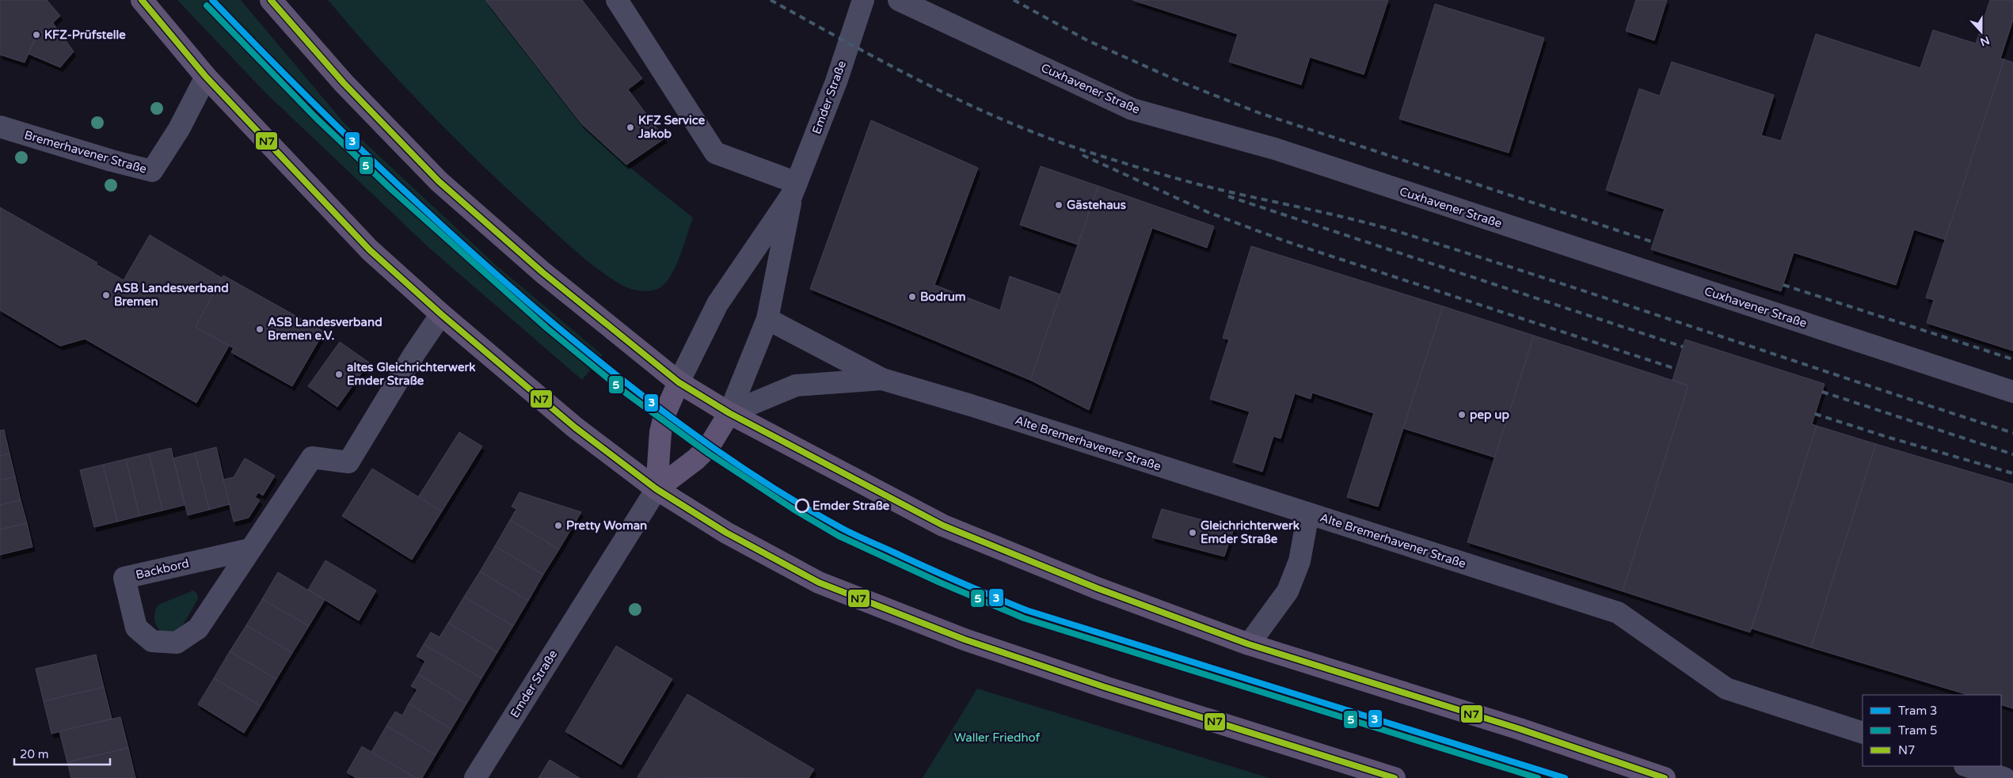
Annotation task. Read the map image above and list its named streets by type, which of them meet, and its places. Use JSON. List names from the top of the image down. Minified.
{"streets":{"main road":["Emder Straße"],"street":["Cuxhavener Straße","Bremerhavener Straße","Alte Bremerhavener Straße","Backbord"]},"crossings":[["Emder Straße","Alte Bremerhavener Straße"]],"parks":["Waller Friedhof"],"places":["KFZ-Prüfstelle","KFZ Service Jakob","Gästehaus","ASB Landesverband Bremen","Bodrum","ASB Landesverband Bremen e.V.","altes Gleichrichterwerk Emder Straße","pep up","Emder Straße","Pretty Woman","Gleichrichterwerk Emder Straße"],"lines":["tram line 3","transit line N7","tram line 5"],"legend":["Tram 3","Tram 5","N7"],"scale_bar":"20 m","north":"bottom"}
